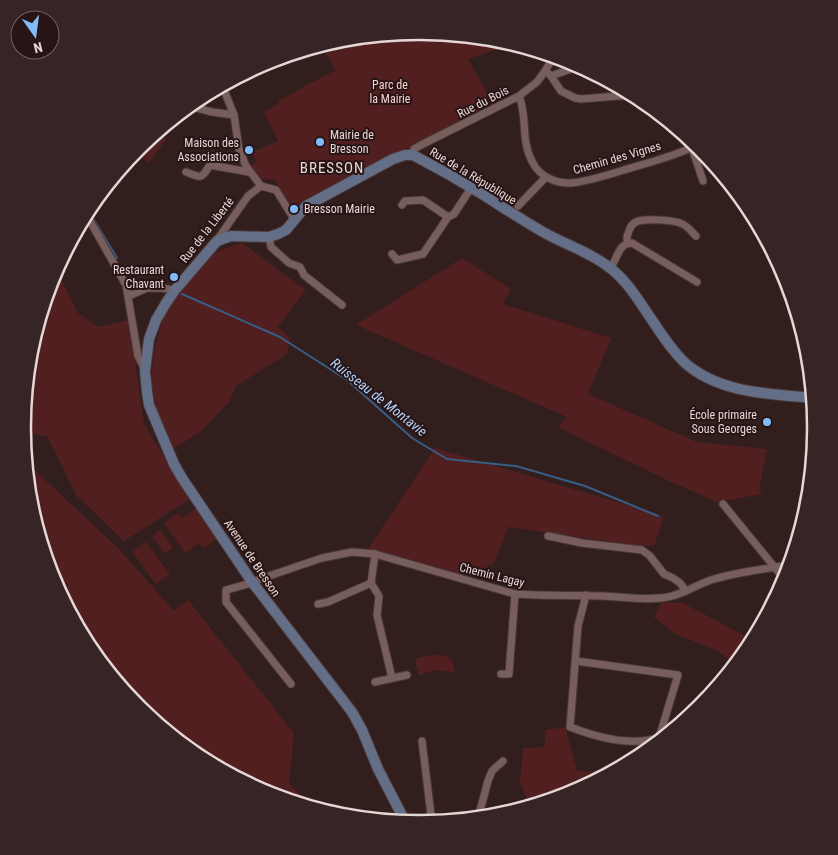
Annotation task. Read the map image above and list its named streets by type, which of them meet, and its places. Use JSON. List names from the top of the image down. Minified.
{"streets":{"street":["Rue du Bois","Chemin des Vignes","Rue de la République","Rue de la Liberté","Avenue de Bresson","Chemin Lagay"]},"crossings":[["Rue du Bois","Rue de la République"],["Rue de la Liberté","Avenue de Bresson"],["Avenue de Bresson","Chemin Lagay"]],"districts":["BRESSON"],"water":["Ruisseau de Montavie"],"parks":["Parc de la Mairie"],"places":["Mairie de Bresson","Maison des Associations","Bresson Mairie","Restaurant Chavant","École primaire Sous Georges"],"north":"bottom"}
